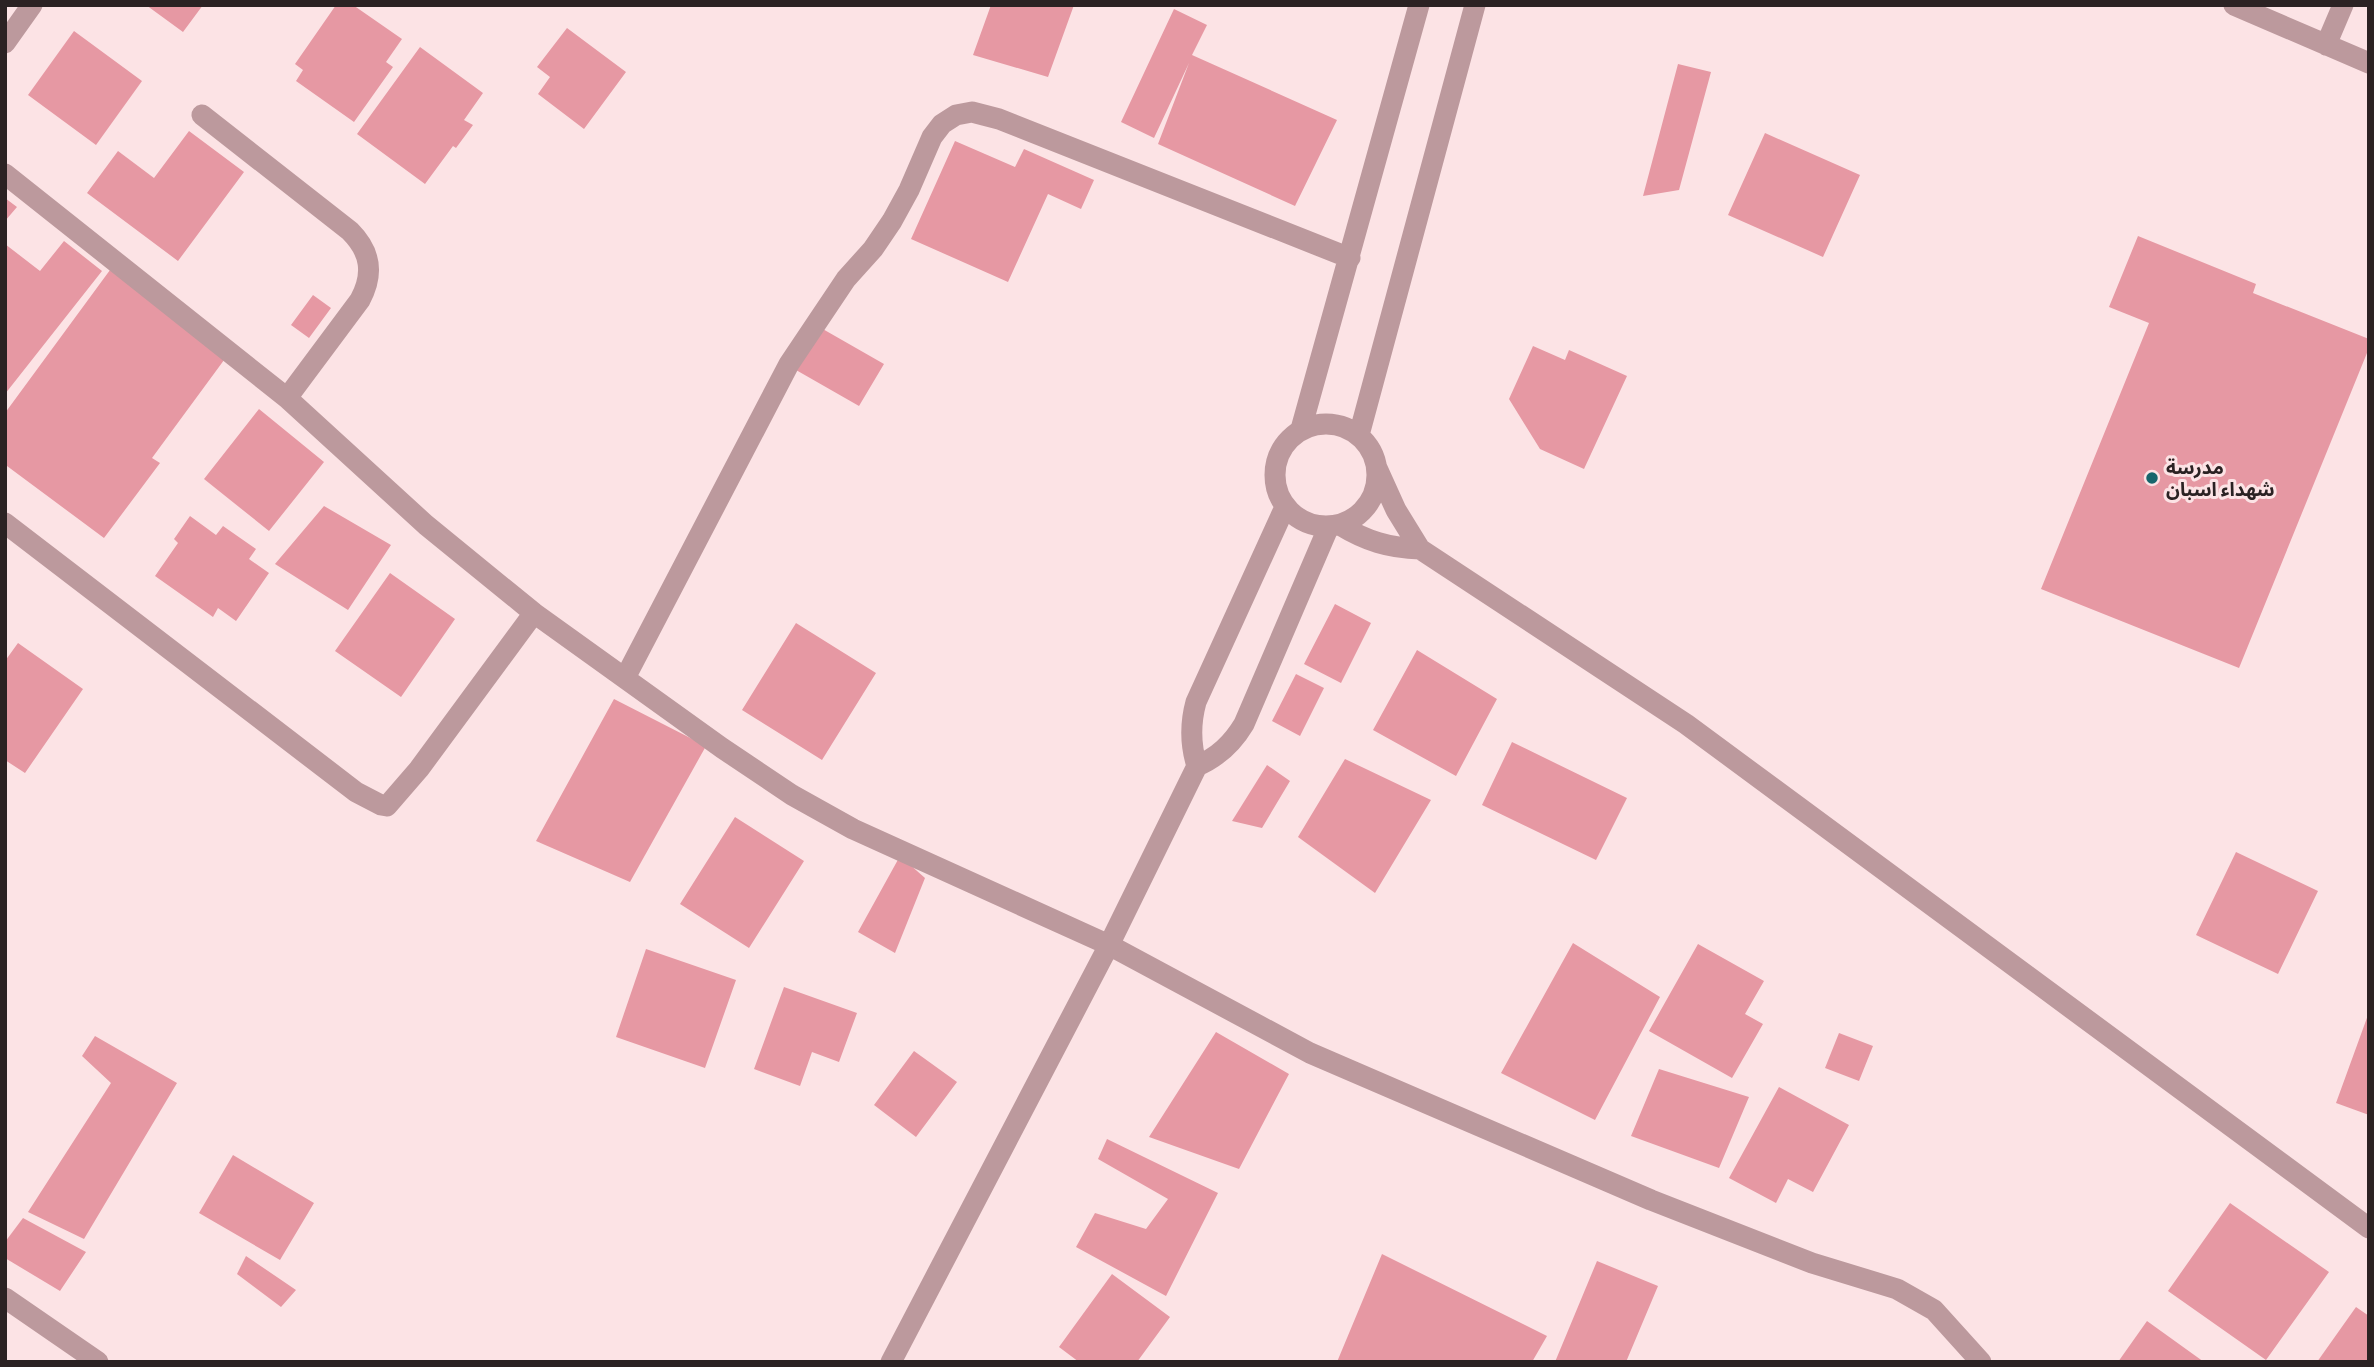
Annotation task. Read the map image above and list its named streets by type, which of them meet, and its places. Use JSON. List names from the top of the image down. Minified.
{"places":["مدرسة شهداء اسبان"]}
